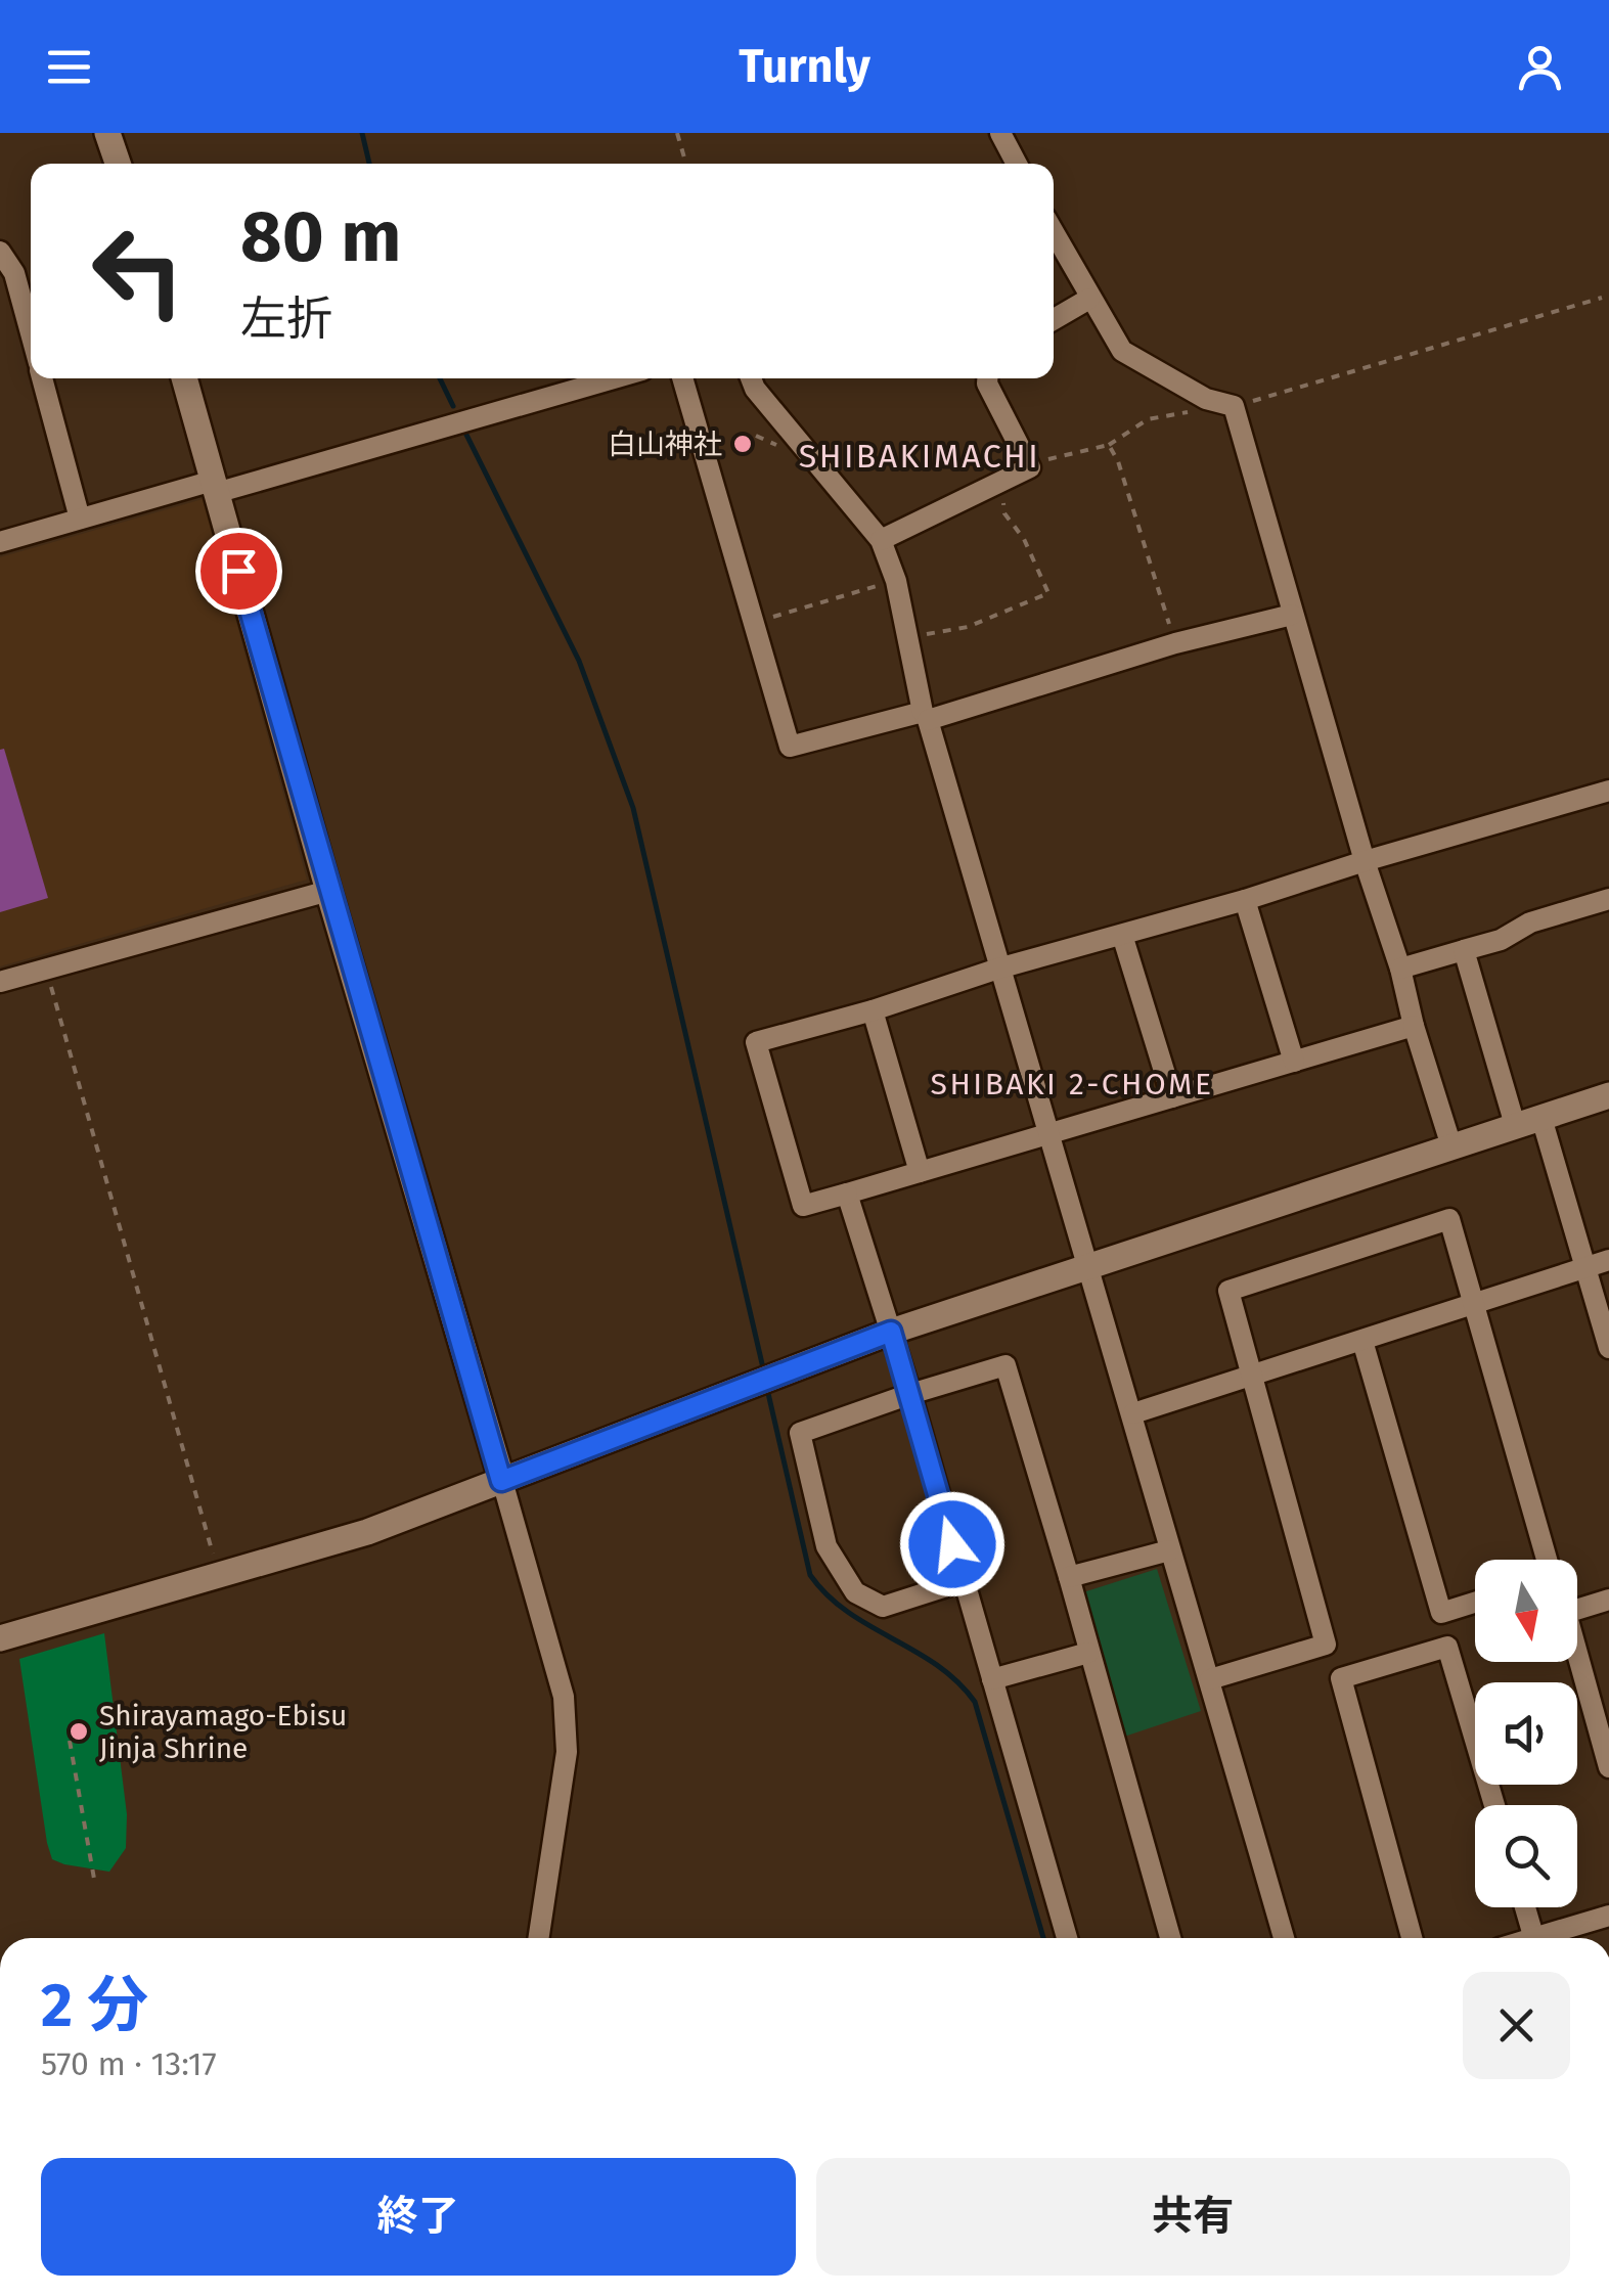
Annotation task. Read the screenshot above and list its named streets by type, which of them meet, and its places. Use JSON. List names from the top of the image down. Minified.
{"districts":["SHIBAKIMACHI","SHIBAKI 2-CHOME"],"places":["白山神社","Shirayamago-Ebisu Jinja Shrine"],"north":"bottom","page":{"header":"Turnly","turn":["80 m","左折"],"heading":["2 分","570 m · 13:17"],"buttons":["終了","共有"]}}
